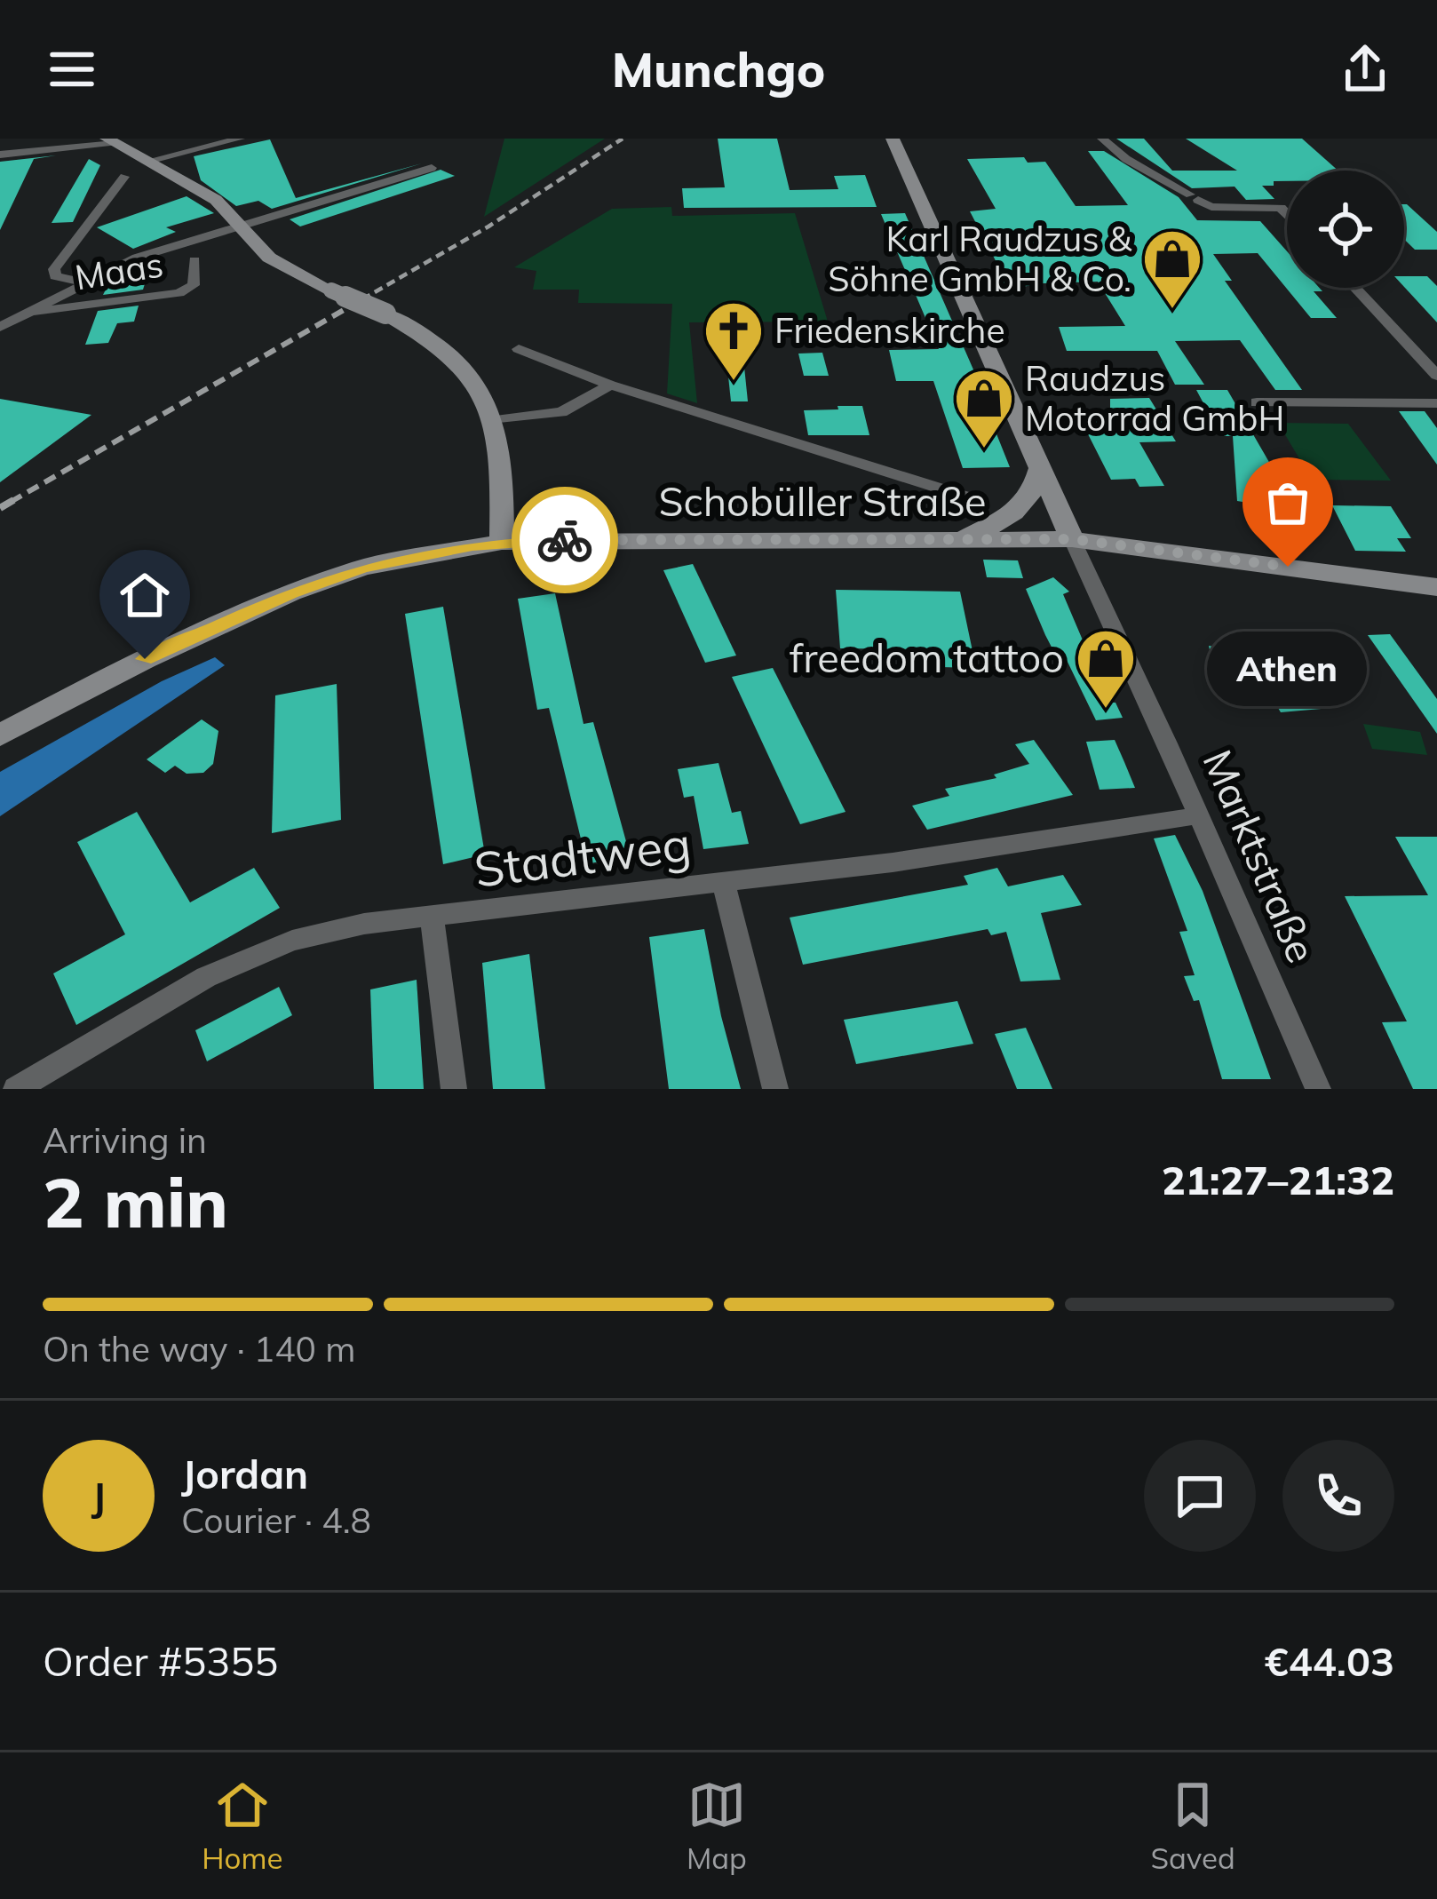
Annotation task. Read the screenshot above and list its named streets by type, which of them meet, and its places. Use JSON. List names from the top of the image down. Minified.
{"streets":{"main road":["Schobüller Straße"],"street":["Maas","Marktstraße","Stadtweg"]},"crossings":[["Schobüller Straße","Marktstraße"],["Marktstraße","Stadtweg"]],"places":{"shop":["Karl Raudzus & Söhne GmbH & Co.","Raudzus Motorrad GmbH","freedom tattoo"],"church":["Friedenskirche"],"other":["Athen"]},"page":{"header":"Munchgo","bubble":"Athen","heading":["2 min","Arriving in","21:27–21:32"],"panel":["Jordan","Courier · 4.8","Order #5355","€44.03"],"bar":"On the way · 140 m","round":"J","tabs":["Home","Map","Saved"]}}
